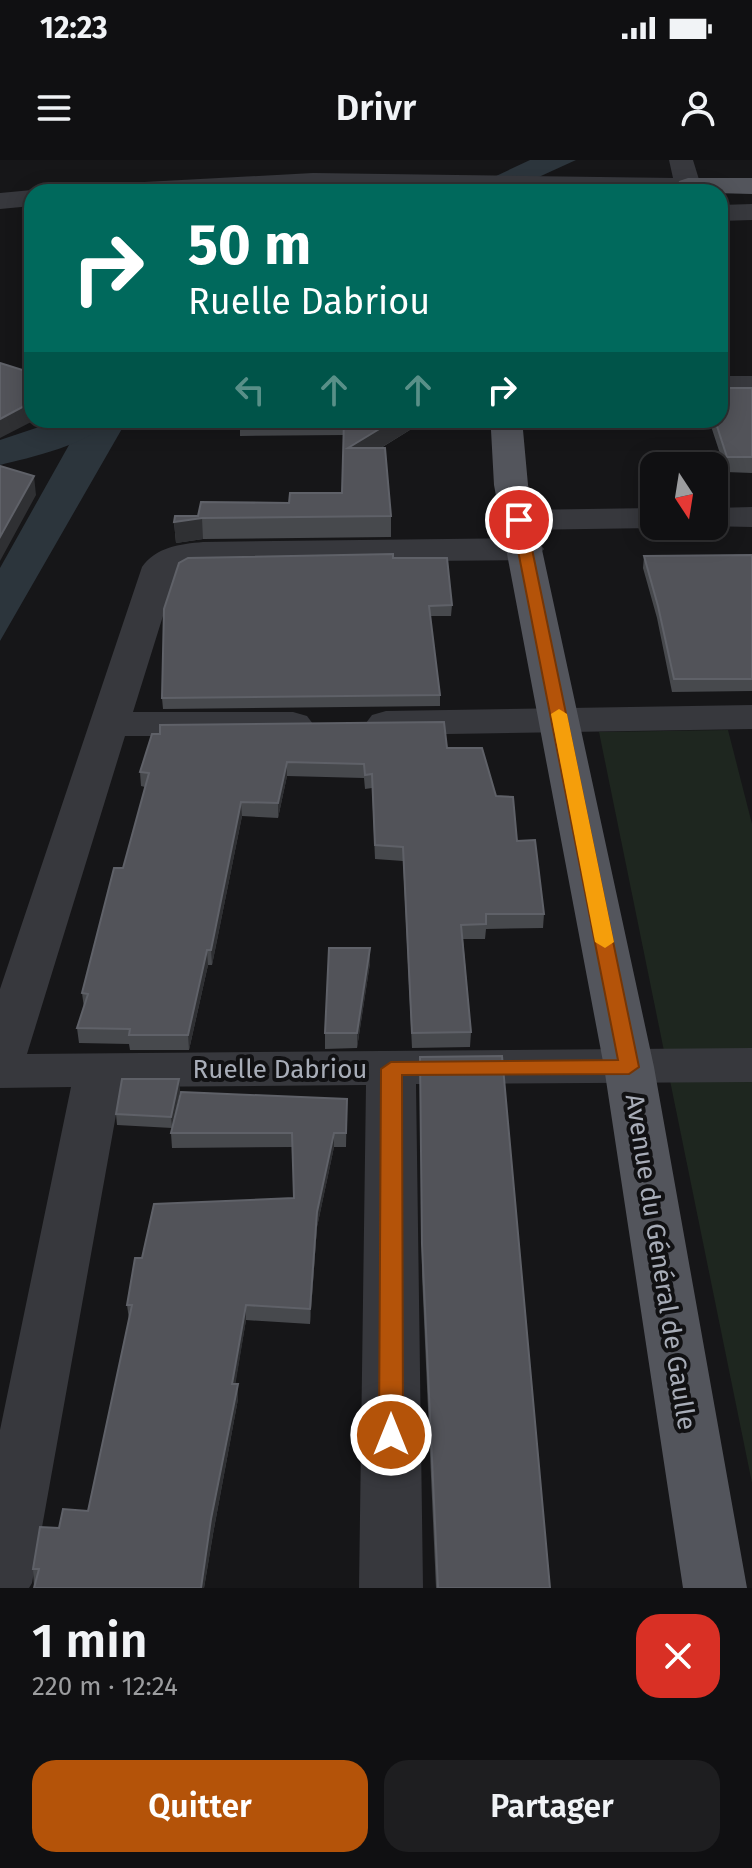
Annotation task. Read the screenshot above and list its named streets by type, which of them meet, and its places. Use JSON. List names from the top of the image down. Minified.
{"streets":{"main road":["Avenue du Général de Gaulle"],"street":["Ruelle Dabriou"]},"crossings":[["Ruelle Dabriou","Avenue du Général de Gaulle"]],"north":"bottom","page":{"status":"12:23","header":"Drivr","turn":["50 m","Ruelle Dabriou"],"heading":["1 min","220 m · 12:24"],"buttons":["Quitter","Partager"]}}
